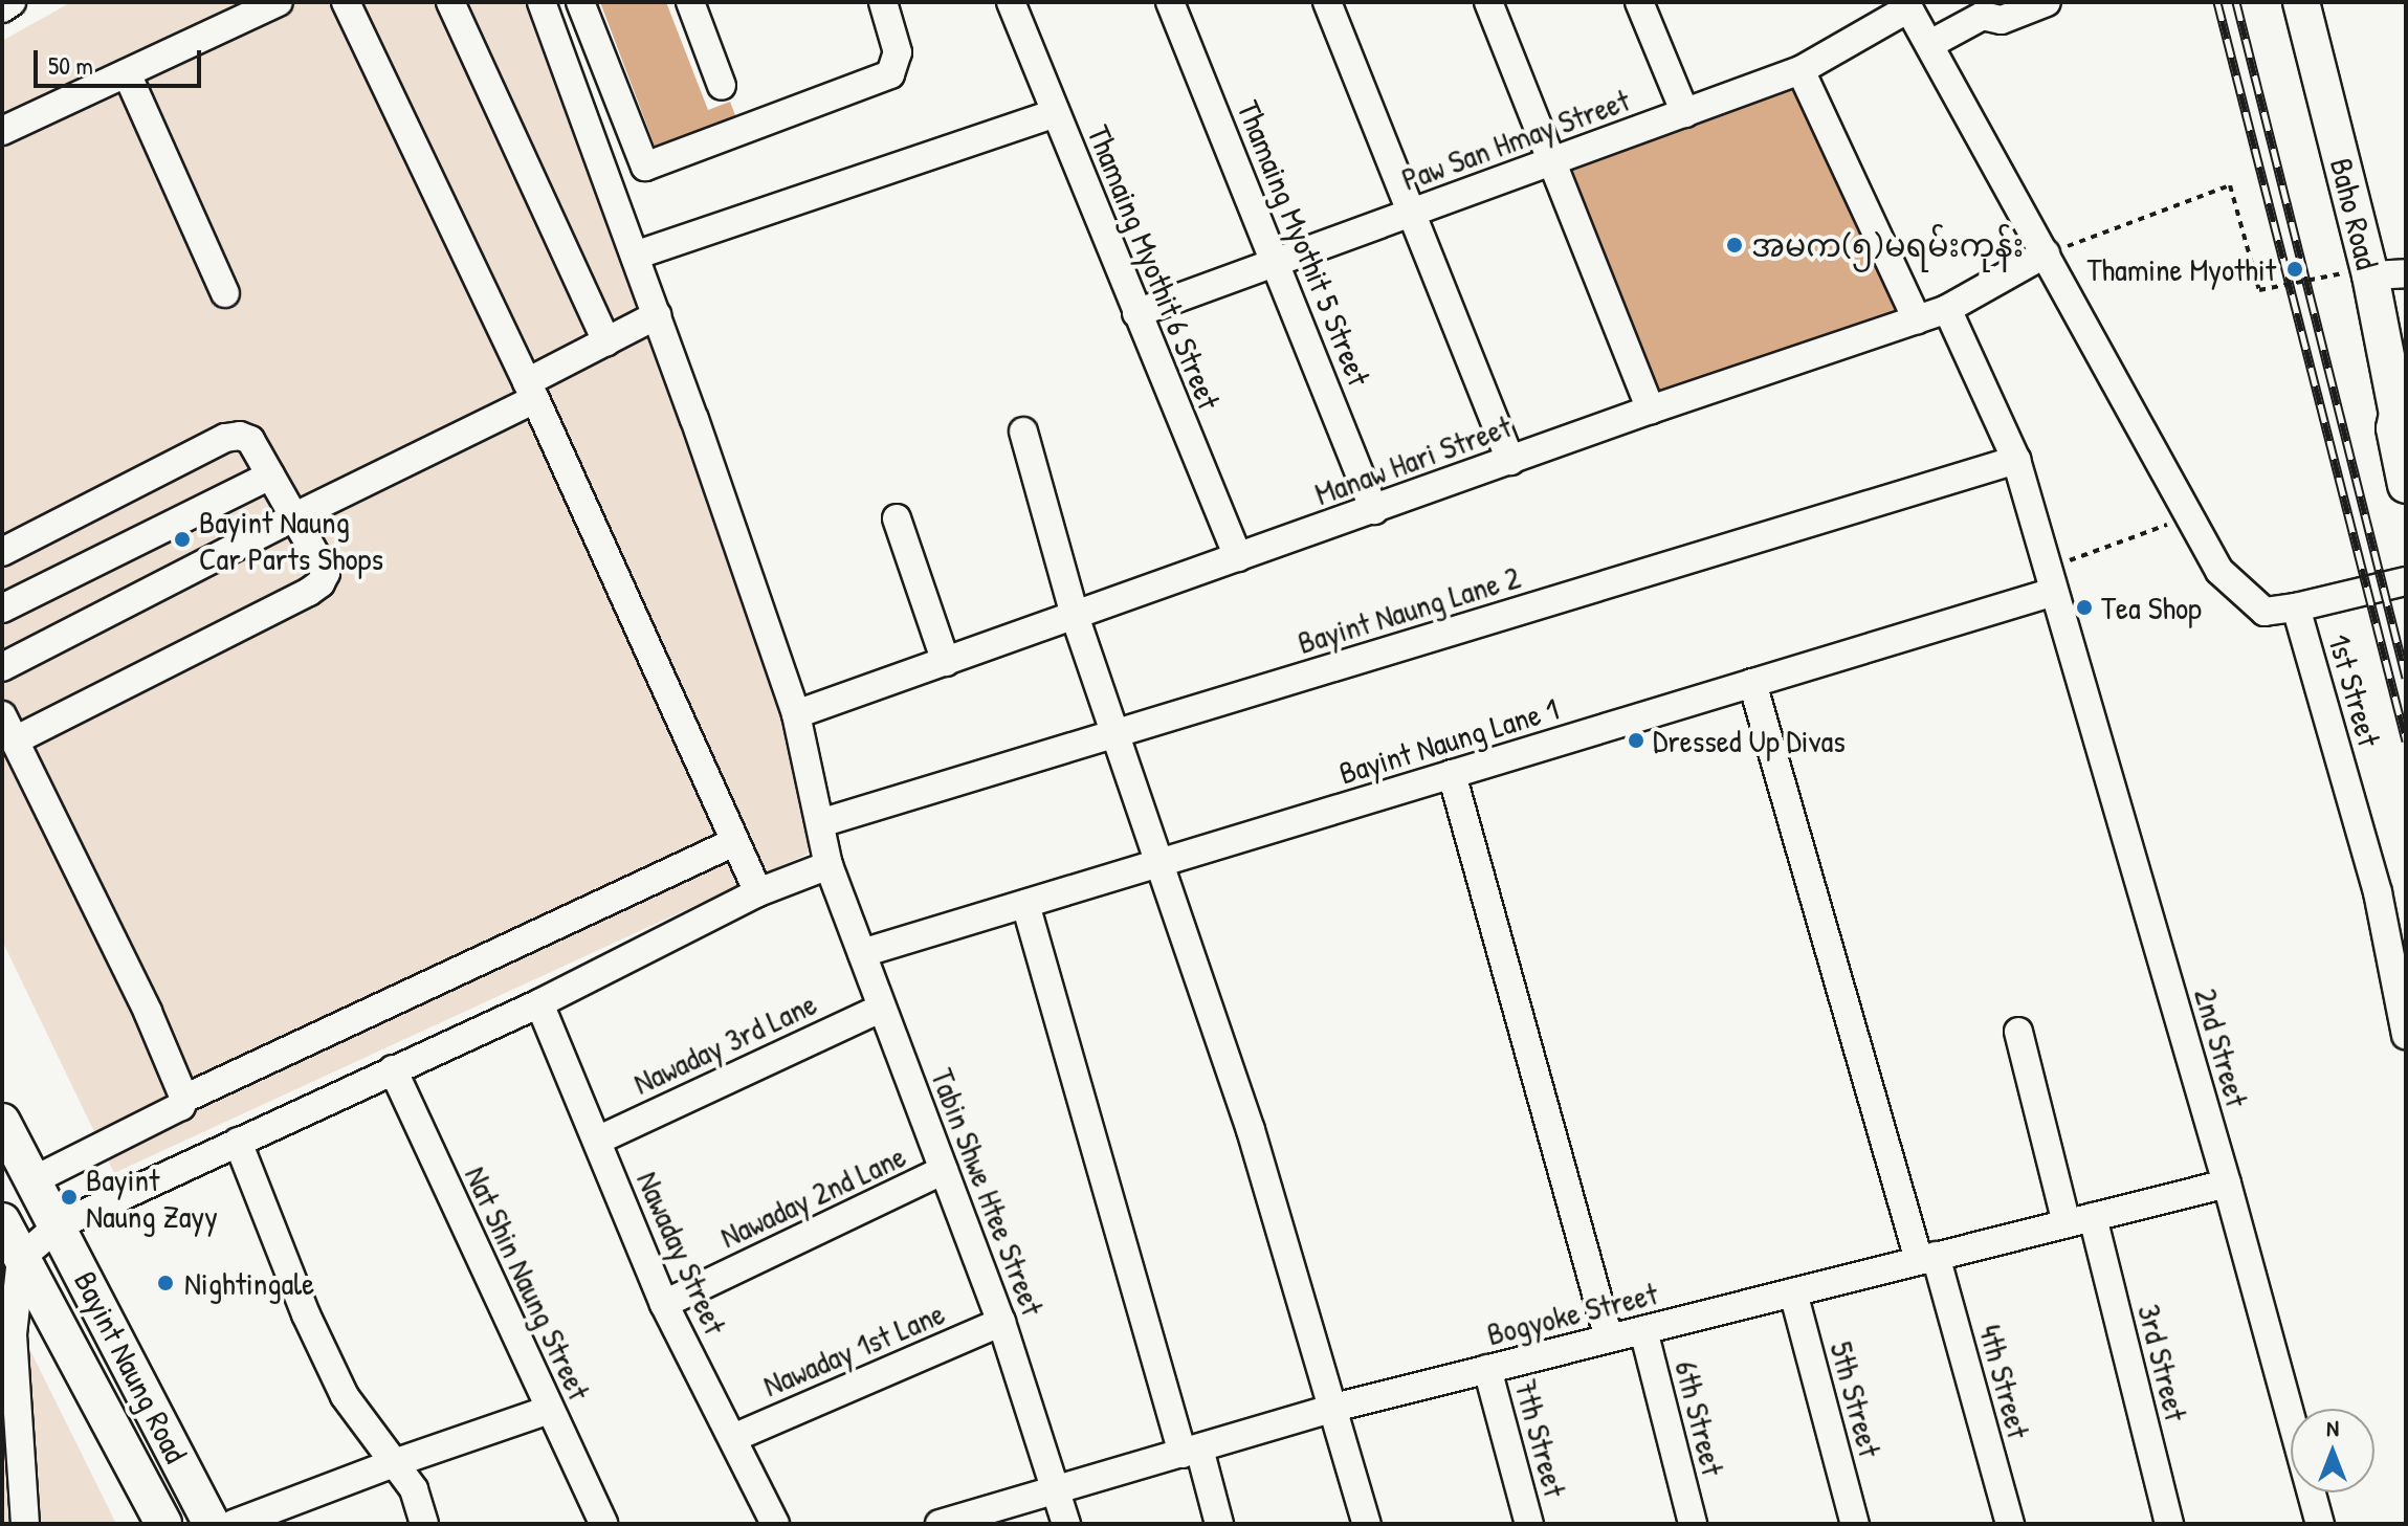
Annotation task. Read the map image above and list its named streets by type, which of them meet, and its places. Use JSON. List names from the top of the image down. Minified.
{"streets":{"main road":["Baho Road","Bayint Naung Road"],"street":["Paw San Hmay Street","Thamaing Myothit 5 Street","Thamaing Myothit 6 Street","Manaw Hari Street","Bayint Naung Lane 2","1st Street","Bayint Naung Lane 1","Nawaday 3rd Lane","2nd Street","Tabin Shwe Htee Street","Nawaday 2nd Lane","Nawaday Street","Nat Shin Naung Street","Bogyoke Street","Nawaday 1st Lane","3rd Street","4th Street","5th Street","6th Street","7th Street"]},"crossings":[["Paw San Hmay Street","Thamaing Myothit 5 Street"],["Paw San Hmay Street","Thamaing Myothit 6 Street"],["Thamaing Myothit 5 Street","Manaw Hari Street"],["Thamaing Myothit 6 Street","Manaw Hari Street"],["Manaw Hari Street","2nd Street"],["Manaw Hari Street","Tabin Shwe Htee Street"],["Bayint Naung Lane 2","2nd Street"],["Bayint Naung Lane 2","Tabin Shwe Htee Street"],["Bayint Naung Lane 1","2nd Street"],["Bayint Naung Lane 1","Tabin Shwe Htee Street"],["Bayint Naung Lane 1","4th Street"],["Nawaday 3rd Lane","Tabin Shwe Htee Street"],["Nawaday 3rd Lane","Nawaday Street"],["2nd Street","Bogyoke Street"],["Tabin Shwe Htee Street","Nawaday 2nd Lane"],["Tabin Shwe Htee Street","Bogyoke Street"],["Tabin Shwe Htee Street","Nawaday 1st Lane"],["Nawaday 2nd Lane","Nawaday Street"],["Nawaday Street","Nawaday 1st Lane"],["Bogyoke Street","3rd Street"],["Bogyoke Street","4th Street"],["Bogyoke Street","5th Street"],["Bogyoke Street","6th Street"],["Bogyoke Street","7th Street"]],"places":["အမက(၅)မရမ်းကုန်း","Thamine Myothit","Bayint Naung Car Parts Shops","Tea Shop","Dressed Up Divas","Bayint Naung Zayy","Nightingale"],"scale_bar":"50 m","north":"top"}
